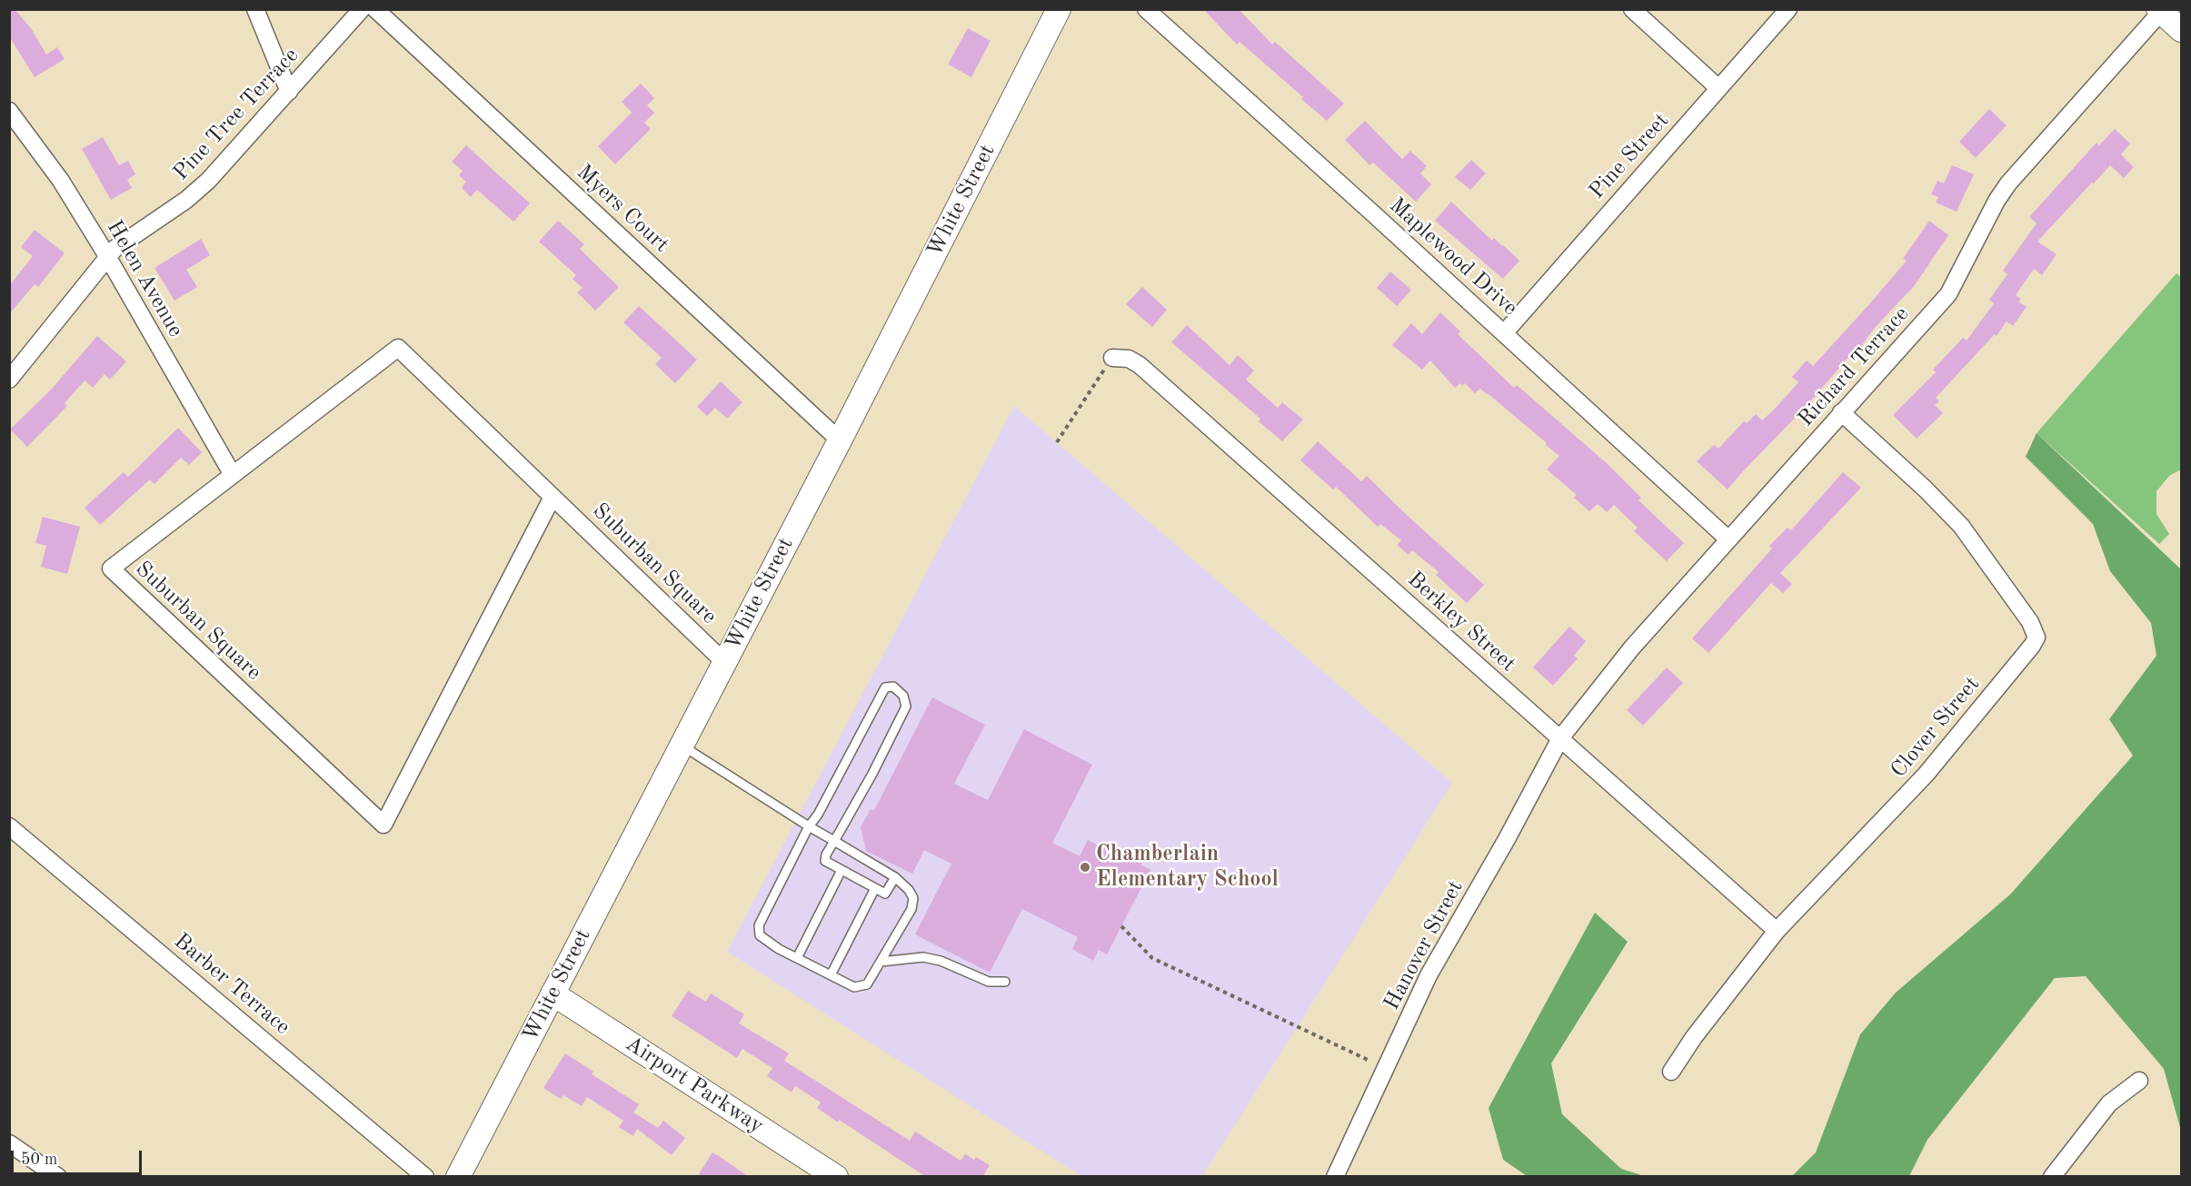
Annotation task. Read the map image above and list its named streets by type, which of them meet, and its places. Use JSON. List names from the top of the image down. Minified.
{"streets":{"street":["Pine Tree Terrace","Pine Street","White Street","Myers Court","Maplewood Drive","Helen Avenue","Richard Terrace","Suburban Square","Berkley Street","Clover Street","Hanover Street","Barber Terrace","Airport Parkway"]},"crossings":[["Pine Tree Terrace","Helen Avenue"],["Pine Street","Maplewood Drive"],["White Street","Myers Court"],["White Street","Suburban Square"],["White Street","Airport Parkway"],["Maplewood Drive","Richard Terrace"],["Helen Avenue","Suburban Square"],["Richard Terrace","Berkley Street"],["Richard Terrace","Clover Street"],["Richard Terrace","Hanover Street"],["Berkley Street","Clover Street"],["Berkley Street","Hanover Street"]],"places":["Chamberlain Elementary School"],"scale_bar":"50 m"}
